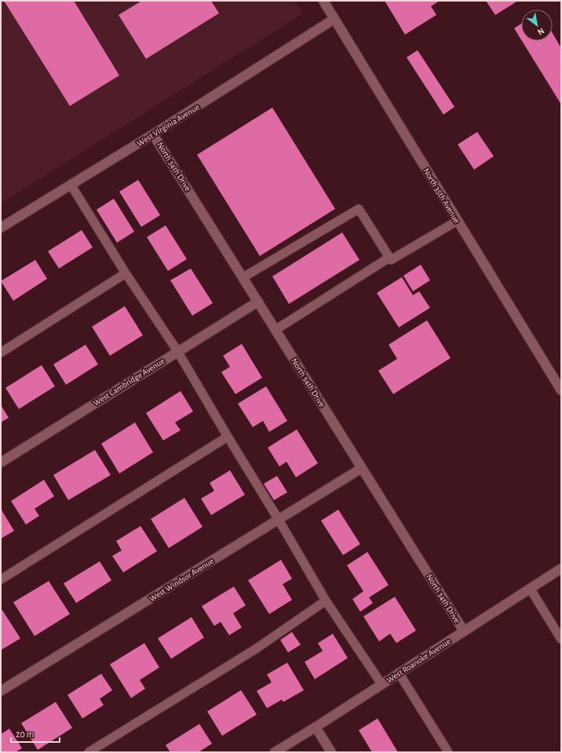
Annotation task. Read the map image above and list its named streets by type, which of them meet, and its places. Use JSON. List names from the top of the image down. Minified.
{"streets":{"street":["West Virginia Avenue","North 34th Drive","North 35th Avenue","West Cambridge Avenue","West Windsor Avenue","West Roanoke Avenue"]},"crossings":[["West Virginia Avenue","North 34th Drive"],["West Virginia Avenue","North 35th Avenue"],["North 34th Drive","West Cambridge Avenue"],["North 34th Drive","West Windsor Avenue"],["North 34th Drive","West Roanoke Avenue"]],"scale_bar":"20 m","north":"bottom right"}
